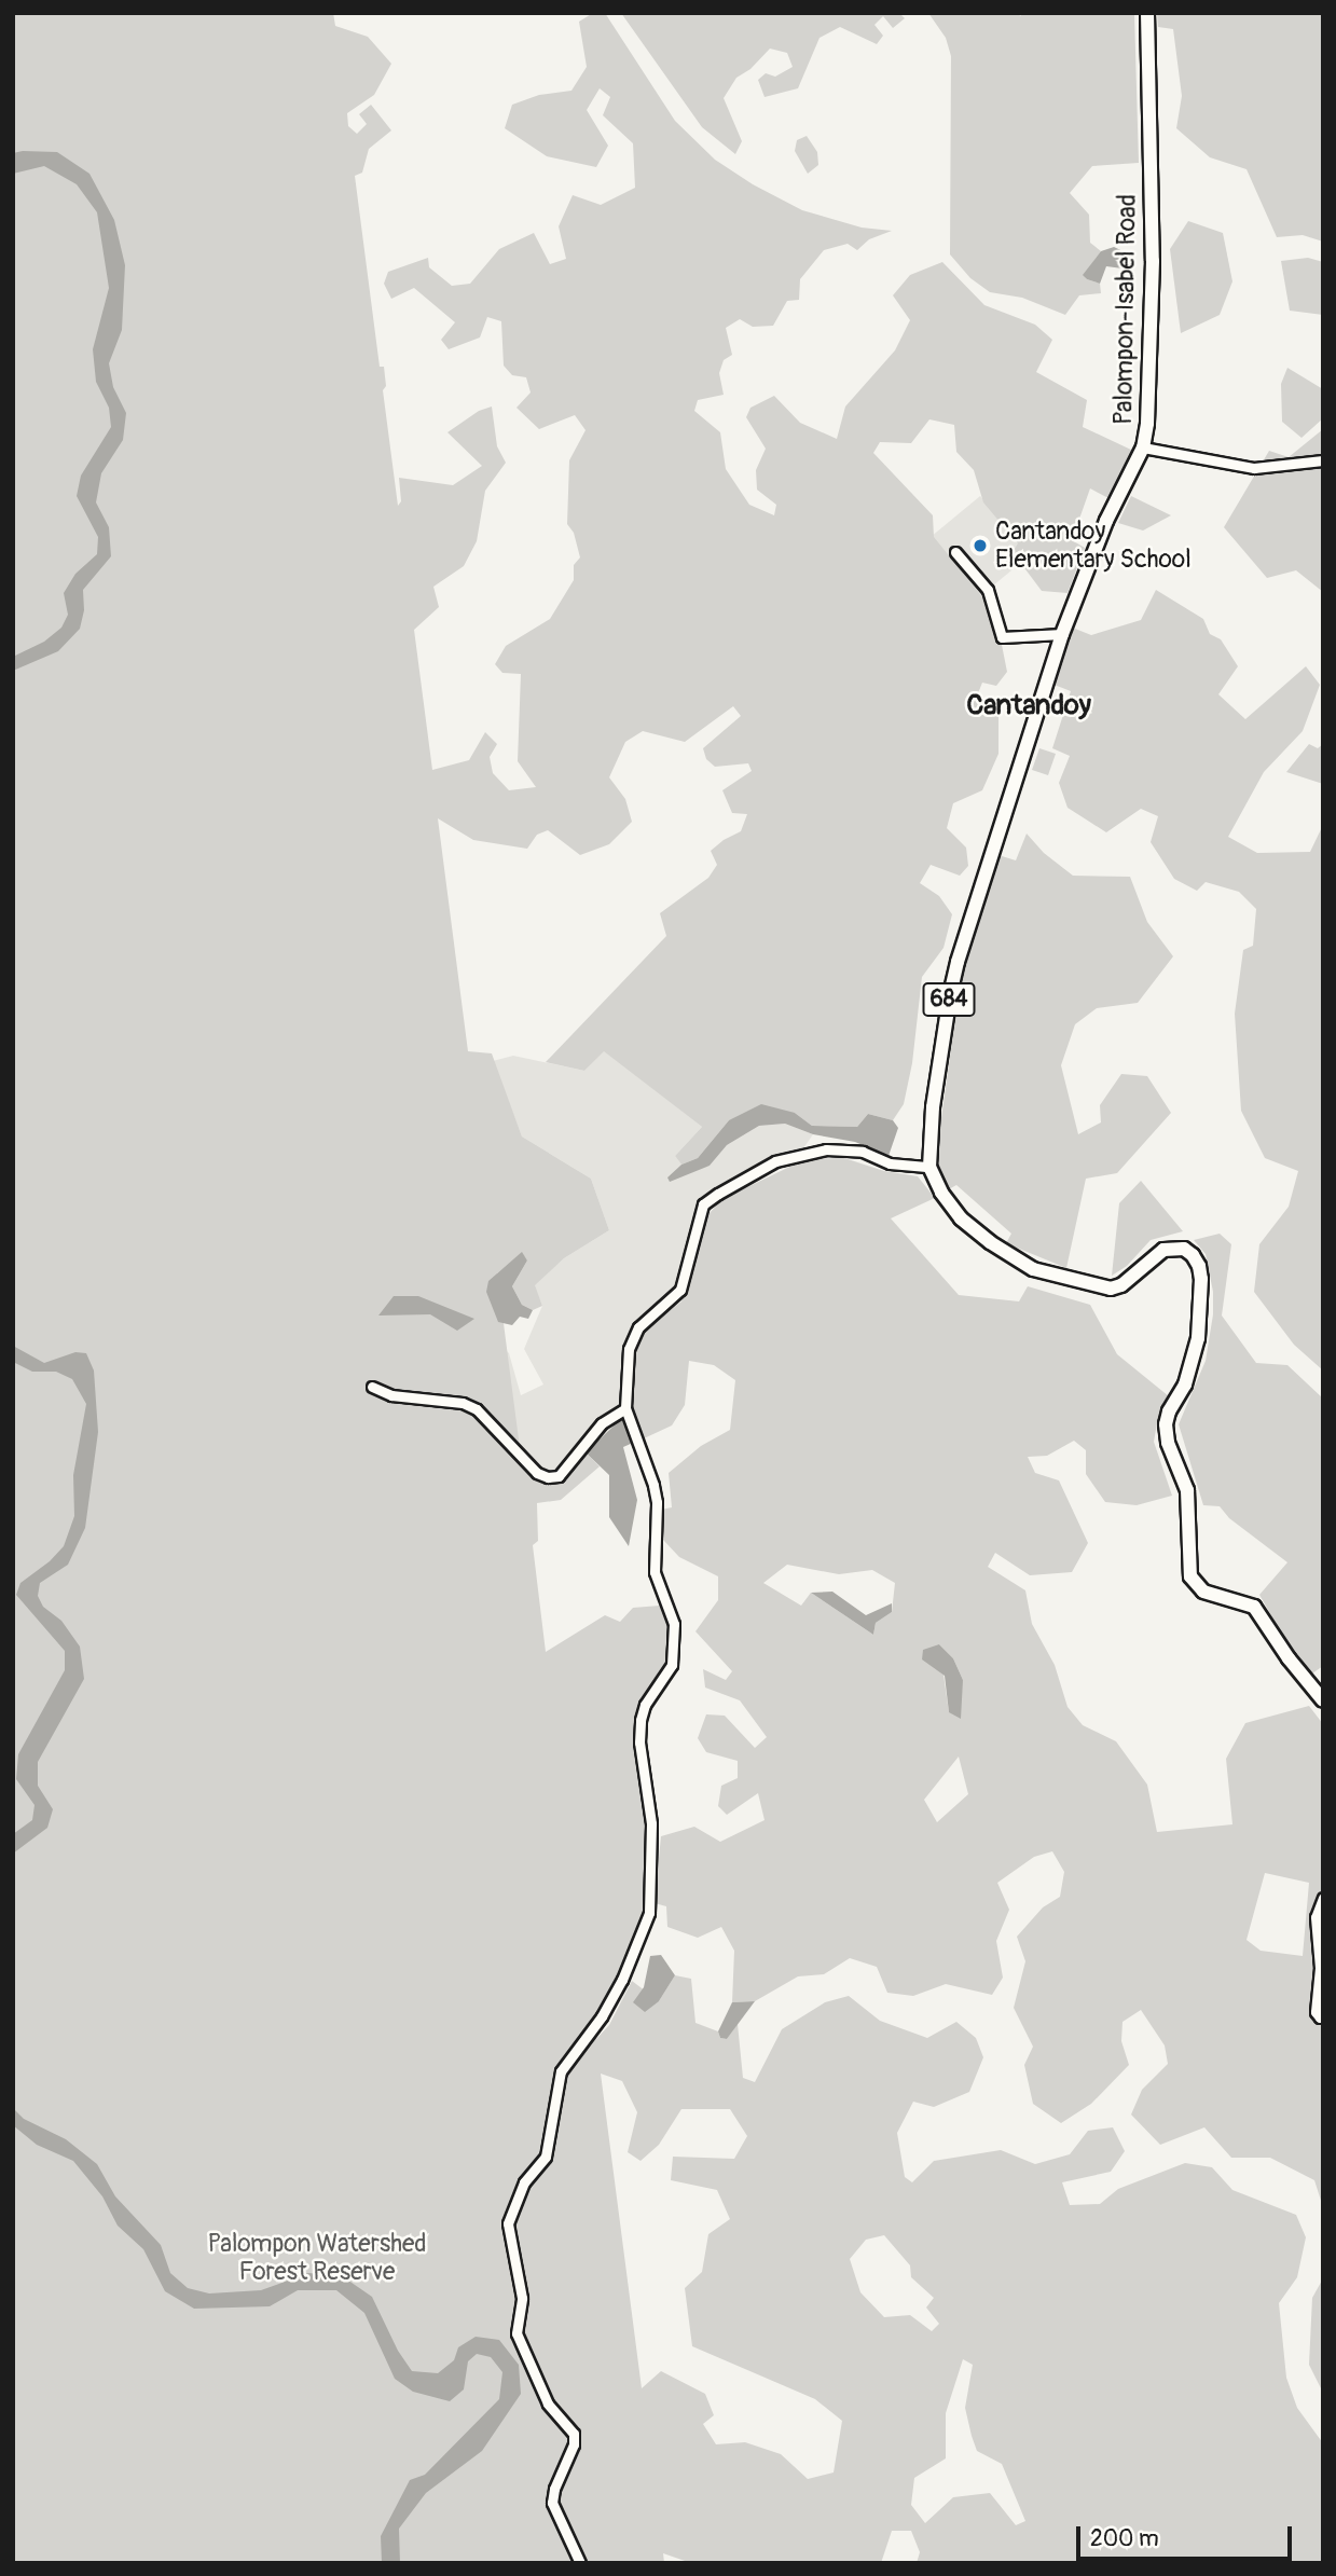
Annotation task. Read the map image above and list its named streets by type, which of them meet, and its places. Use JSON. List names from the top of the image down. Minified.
{"streets":{"highway":["Palompon-Isabel Road","684"]},"districts":["Cantandoy"],"parks":["Palompon Watershed Forest Reserve"],"places":["Cantandoy Elementary School"],"scale_bar":"200 m"}
